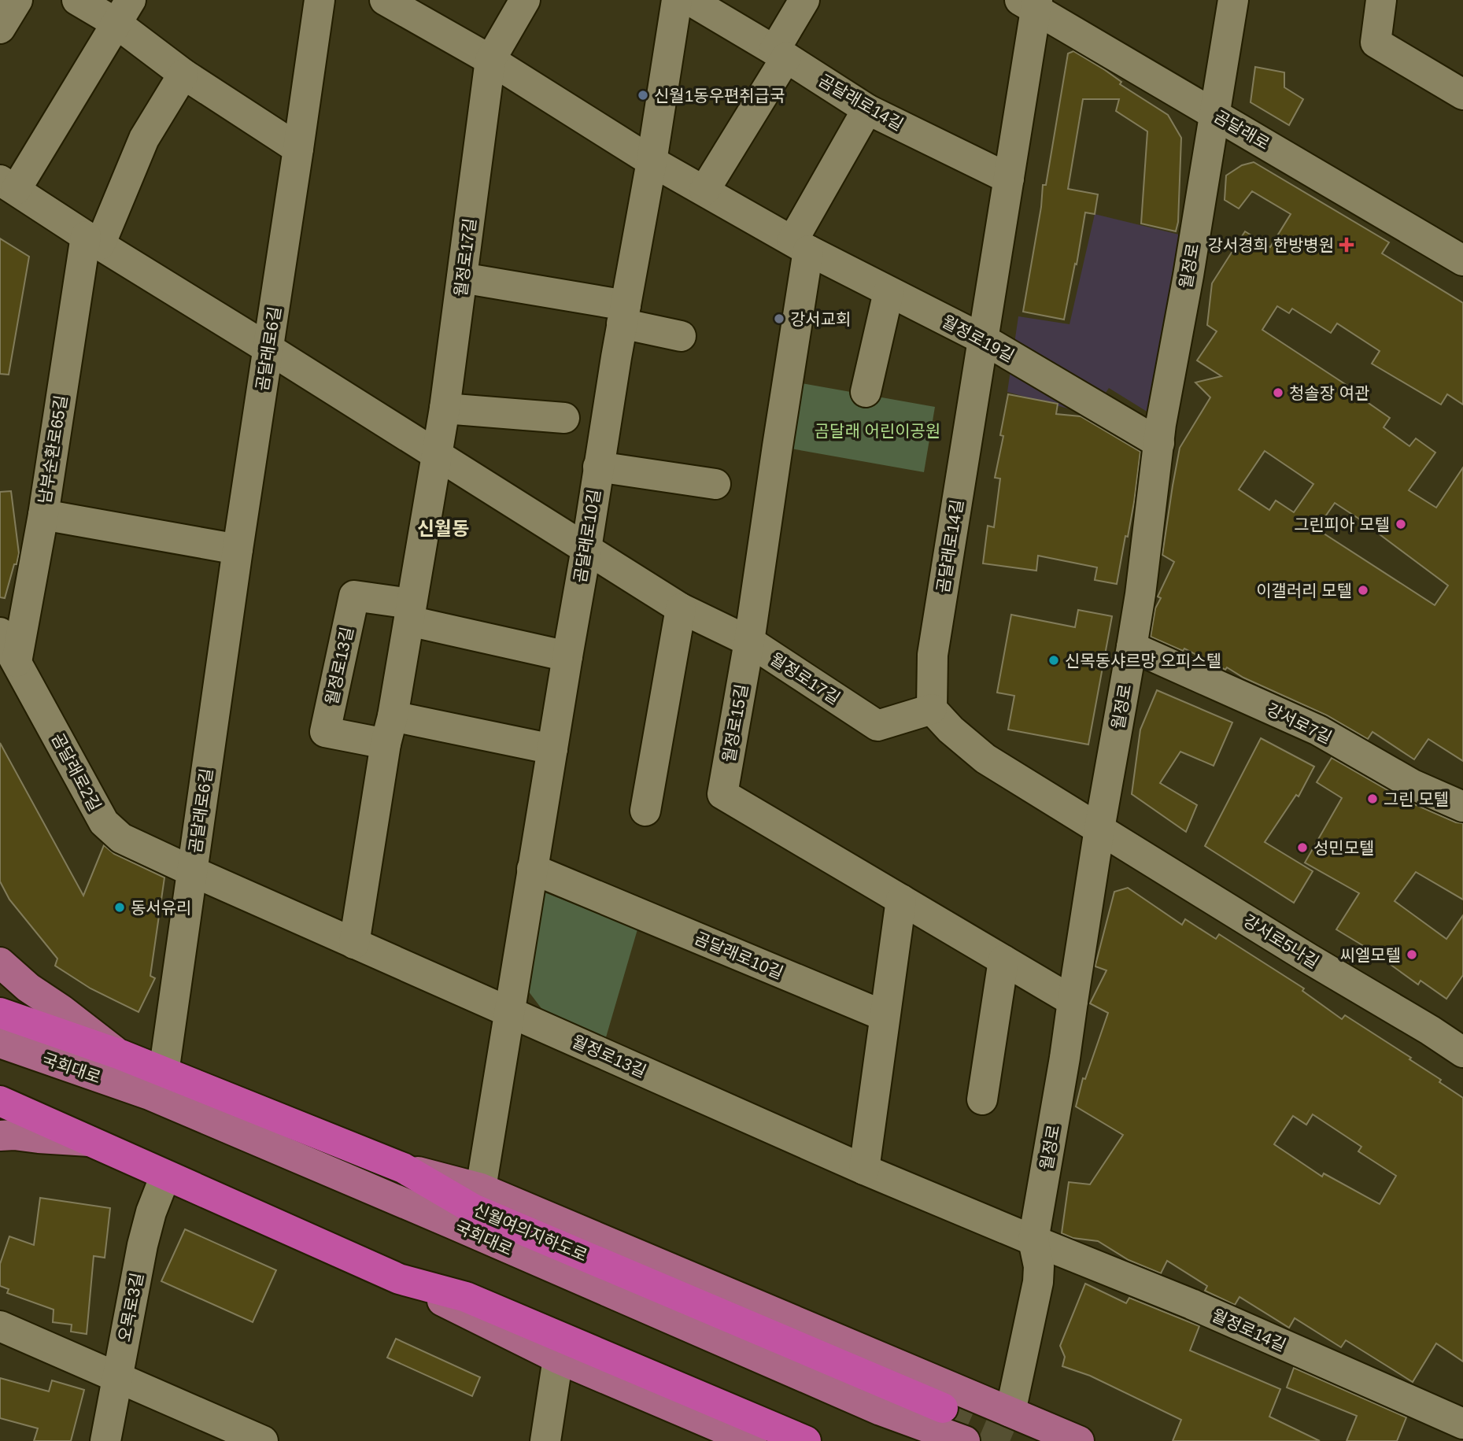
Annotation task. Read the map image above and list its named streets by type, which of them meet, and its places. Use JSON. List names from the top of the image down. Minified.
{"streets":{"highway":["신월여의지하도로"],"main road":["국회대로"],"street":["곰달래로14길","곰달래로","월정로17길","월정로","월정로19길","곰달래로6길","남부순환로65길","곰달래로10길","월정로13길","월정로15길","강서로7길","곰달래로2길","강서로5나길","오목로3길","월정로14길"]},"crossings":[["곰달래로14길","곰달래로"],["곰달래로14길","월정로17길"],["곰달래로14길","월정로19길"],["곰달래로","월정로"],["월정로17길","월정로19길"],["월정로17길","곰달래로6길"],["월정로17길","곰달래로10길"],["월정로17길","월정로15길"],["월정로","월정로19길"],["월정로","월정로13길"],["월정로","월정로15길"],["월정로","강서로7길"],["월정로","강서로5나길"],["월정로","월정로14길"],["월정로19길","곰달래로10길"],["월정로19길","월정로15길"],["곰달래로6길","월정로13길"],["곰달래로6길","곰달래로2길"],["곰달래로6길","신월여의지하도로"],["남부순환로65길","곰달래로2길"],["곰달래로10길","월정로13길"],["월정로13길","곰달래로2길"],["월정로13길","월정로14길"]],"districts":["신월동"],"parks":["곰달래 어린이공원"],"places":{"other":["신월1동우편취급국","강서교회","청솔장 여관","그린피아 모텔","이갤러리 모텔","신목동샤르망 오피스텔","그린 모텔","성민모텔","동서유리","씨엘모텔"],"health":["강서경희 한방병원"]}}
